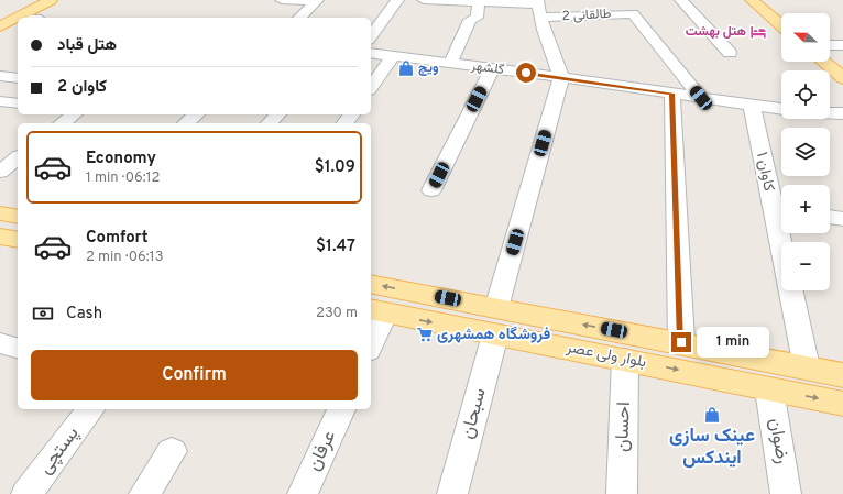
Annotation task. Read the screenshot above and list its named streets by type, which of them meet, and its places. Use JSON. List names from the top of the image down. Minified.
{"streets":{"main road":["بلوار ولی عصر"],"street":["طالقانی 2","گلشهر","کاوان ۱","سبحان","احسان","رضوان","پستچی","عرفان"]},"crossings":[["طالقانی 2","گلشهر"],["گلشهر","کاوان ۱"],["گلشهر","سبحان"],["کاوان ۱","بلوار ولی عصر"],["بلوار ولی عصر","سبحان"],["بلوار ولی عصر","احسان"],["بلوار ولی عصر","رضوان"]],"places":{"hotel":["هتل بهشت"],"shop":["ویچ","عینک سازی ایندکس"],"supermarket":["فروشگاه همشهری"]},"north":"left","page":{"map_buttons":["+","−"],"banner":["هتل قباد","کاوان 2"],"list":[{"name":"Economy","note":"1 min · 06:12","value":"$1.09"},{"name":"Comfort","note":"2 min · 06:13","value":"$1.47"}],"pay":["Cash","230 m"],"bubble":"1 min","buttons":"Confirm"}}
